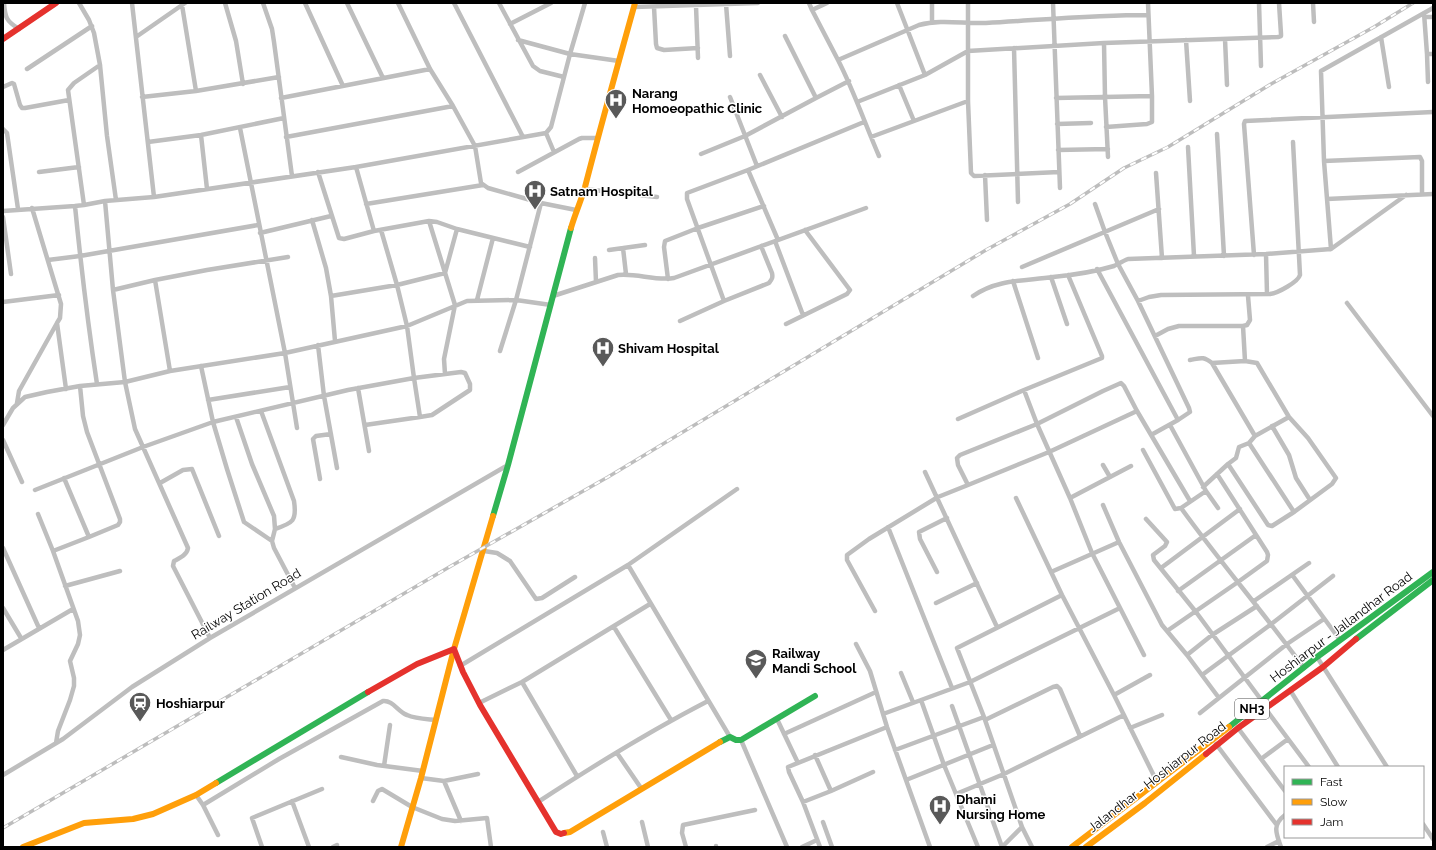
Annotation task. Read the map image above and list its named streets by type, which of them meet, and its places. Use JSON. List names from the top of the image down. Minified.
{"streets":{"main road":["Hoshiarpur - Jallandhar Road","NH3","Jalandhar - Hoshiarpur Road"],"street":["Railway Station Road"]},"places":{"hospital":["Narang Homoeopathic Clinic","Satnam Hospital","Shivam Hospital","Dhami Nursing Home"],"school or university":["Railway Mandi School"],"station":["Hoshiarpur"]},"legend":["Fast","Slow","Jam"]}
